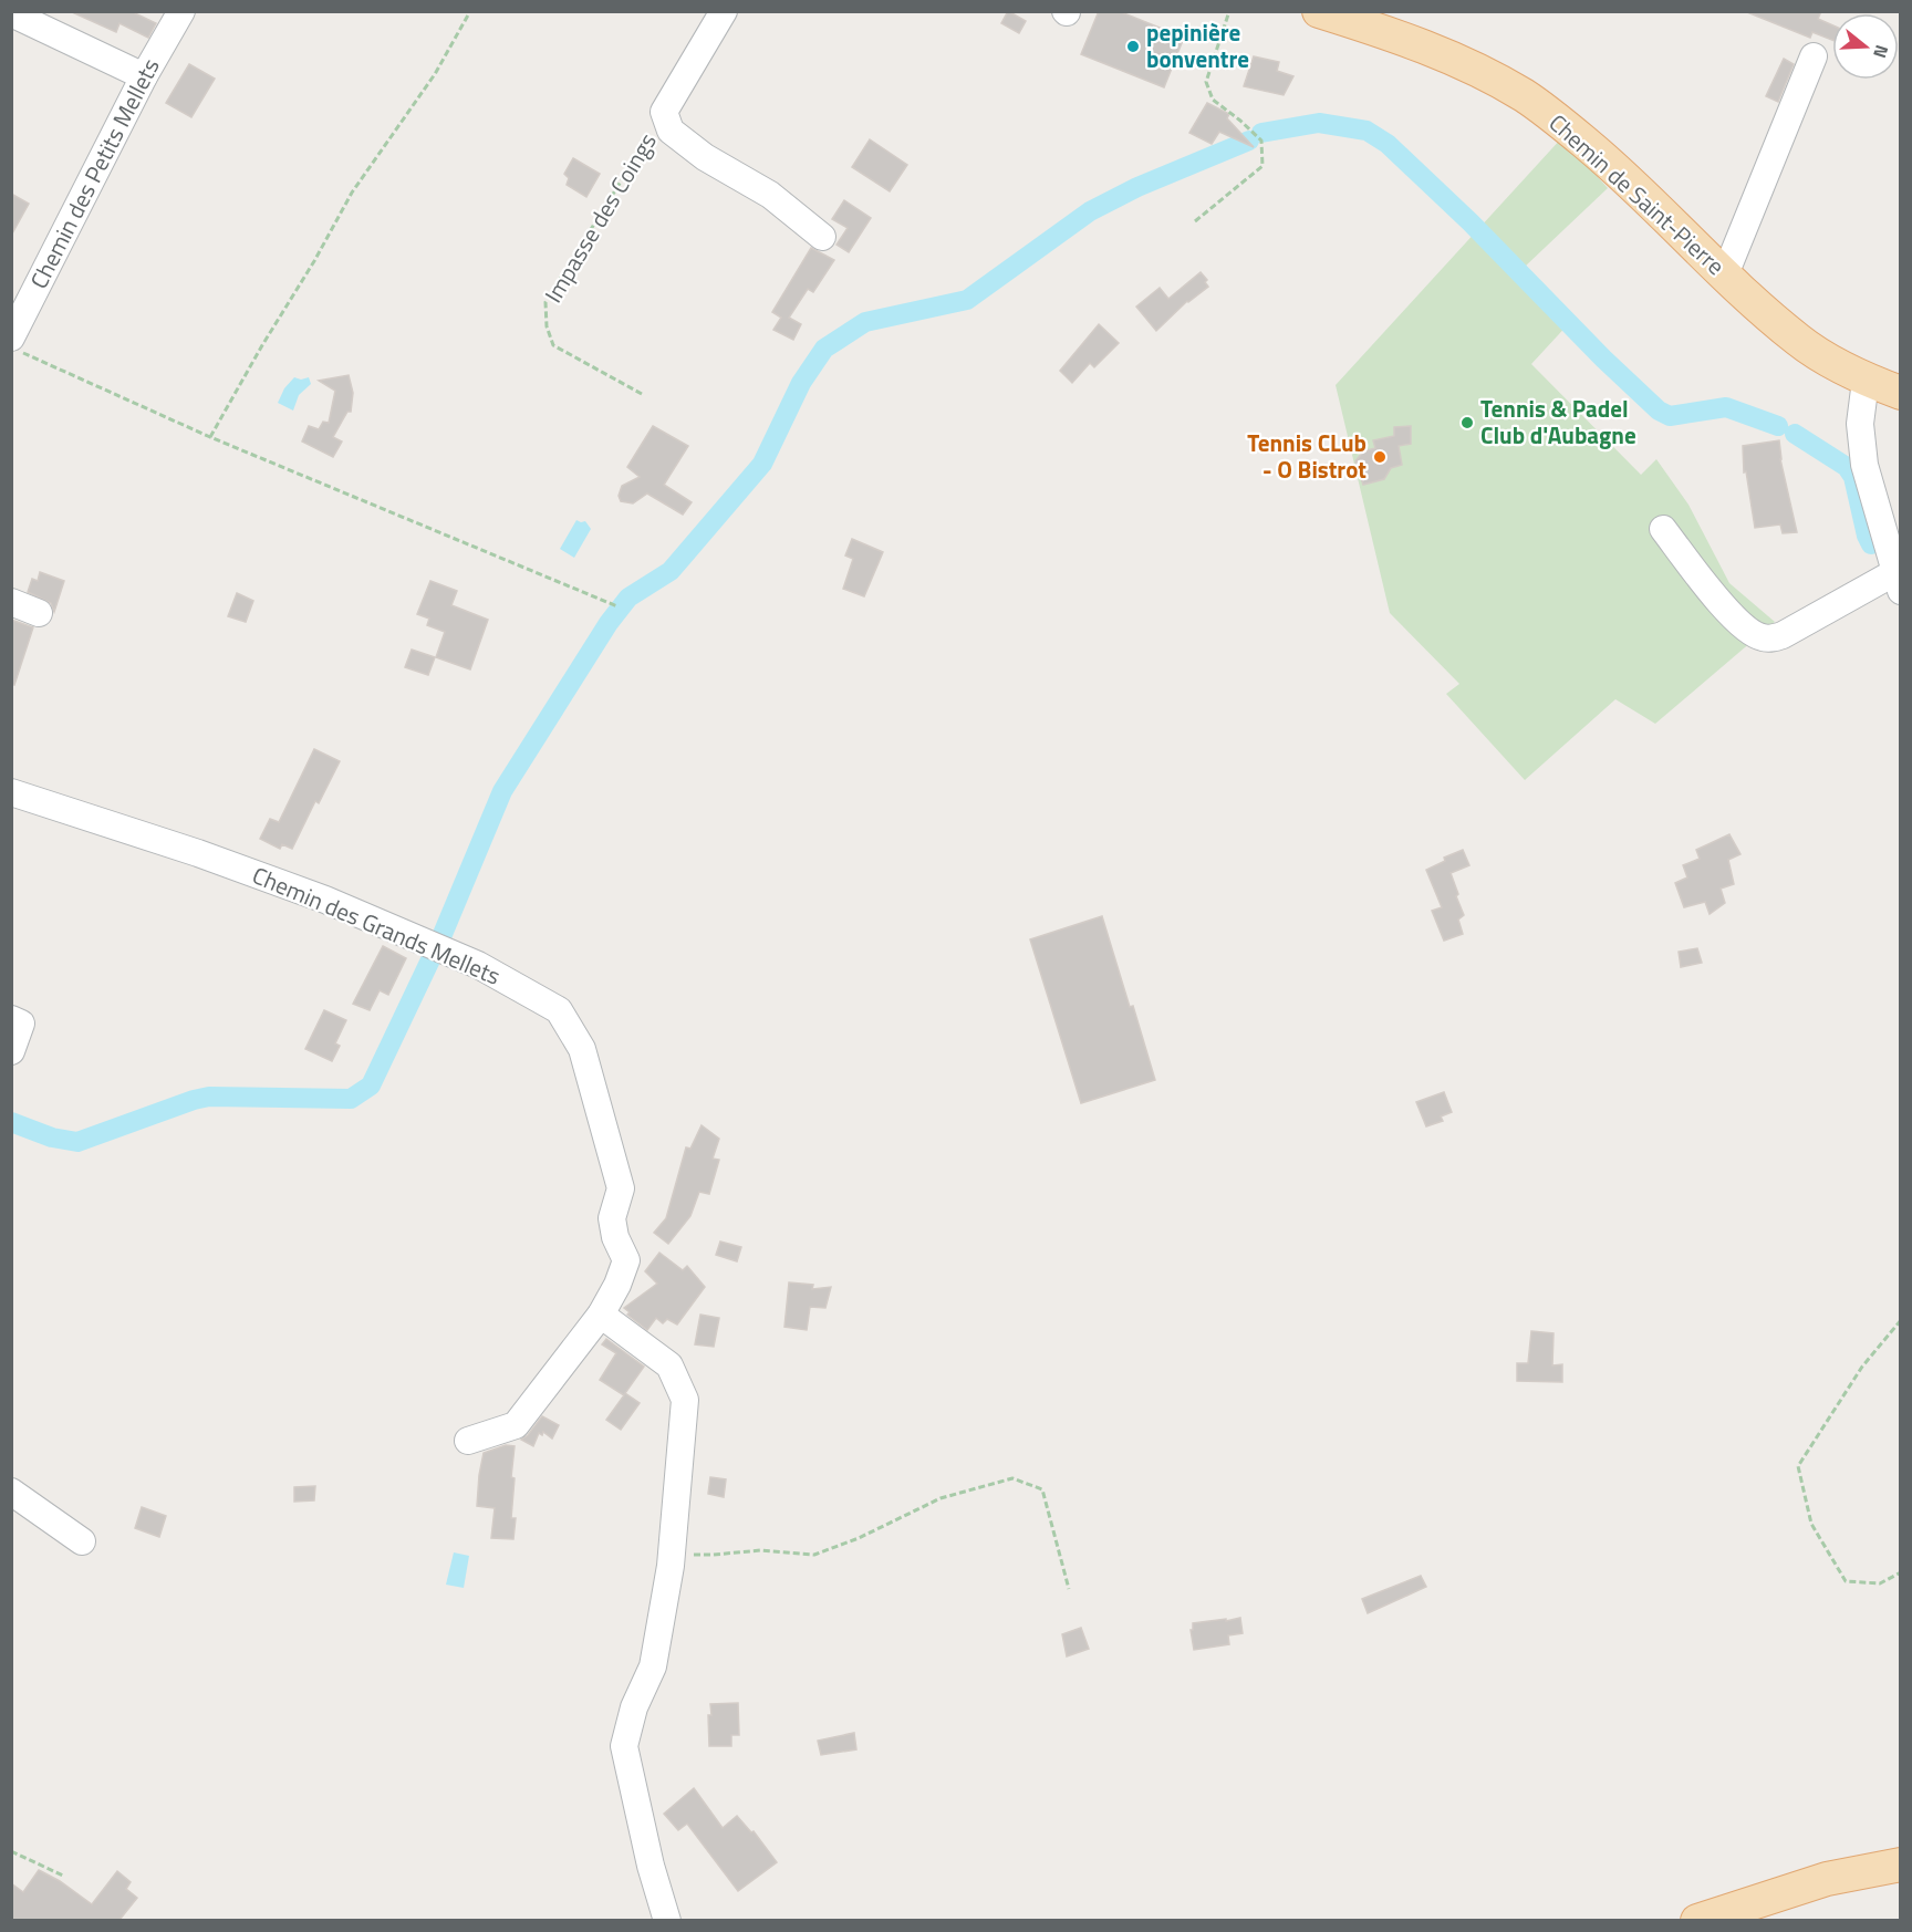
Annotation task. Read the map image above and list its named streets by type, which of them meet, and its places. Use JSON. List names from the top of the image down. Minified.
{"streets":{"main road":["Chemin de Saint-Pierre"],"street":["Chemin des Petits Mellets","Impasse des Coings","Chemin des Grands Mellets"]},"places":["pepinière bonventre","Tennis & Padel Club d'Aubagne","Tennis CLub - O Bistrot"],"north":"right"}
